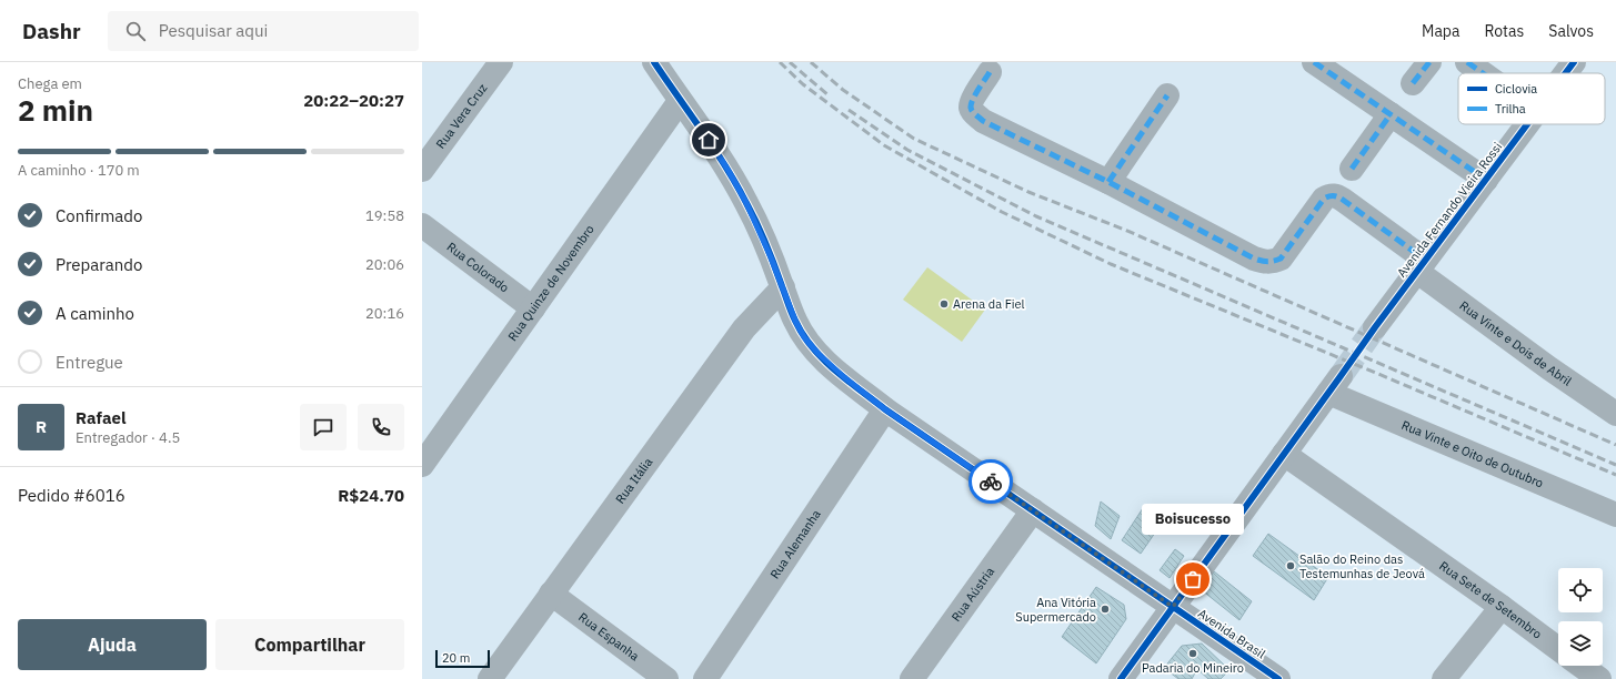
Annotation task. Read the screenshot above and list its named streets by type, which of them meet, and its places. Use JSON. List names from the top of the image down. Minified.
{"streets":{"street":["Rua Vera Cruz","Avenida Fernando Vieira Rossi","Rua Colorado","Rua Quinze de Novembro","Rua Vinte e Dois de Abril","Rua Vinte e Oito de Outubro","Rua Itália","Rua Alemanha","Rua Aústria","Rua Sete de Setembro","Avenida Brasil","Rua Espanha"]},"crossings":[["Avenida Fernando Vieira Rossi","Rua Vinte e Dois de Abril"],["Rua Colorado","Rua Quinze de Novembro"],["Rua Quinze de Novembro","Avenida Brasil"],["Rua Vinte e Oito de Outubro","Rua Sete de Setembro"],["Rua Itália","Avenida Brasil"],["Rua Itália","Rua Espanha"],["Rua Alemanha","Avenida Brasil"],["Rua Aústria","Avenida Brasil"]],"places":["Arena da Fiel","Salão do Reino das Testemunhas de Jeová","Boisucesso","Ana Vitória Supermercado","Padaria do Mineiro"],"legend":["Ciclovia","Trilha"],"scale_bar":"20 m","page":{"header":"Dashr","search":"Pesquisar aqui","nav":["Mapa","Rotas","Salvos"],"heading":["2 min","Chega em","20:22–20:27"],"panel":["Rafael","Entregador · 4.5","Pedido #6016","R$24.70"],"bar":"A caminho · 170 m","list":[["Confirmado","19:58"],["Preparando","20:06"],["A caminho","20:16"],"Entregue"],"round":"R","bubble":"Boisucesso","buttons":["Ajuda","Compartilhar"],"scale":"20 m"}}
